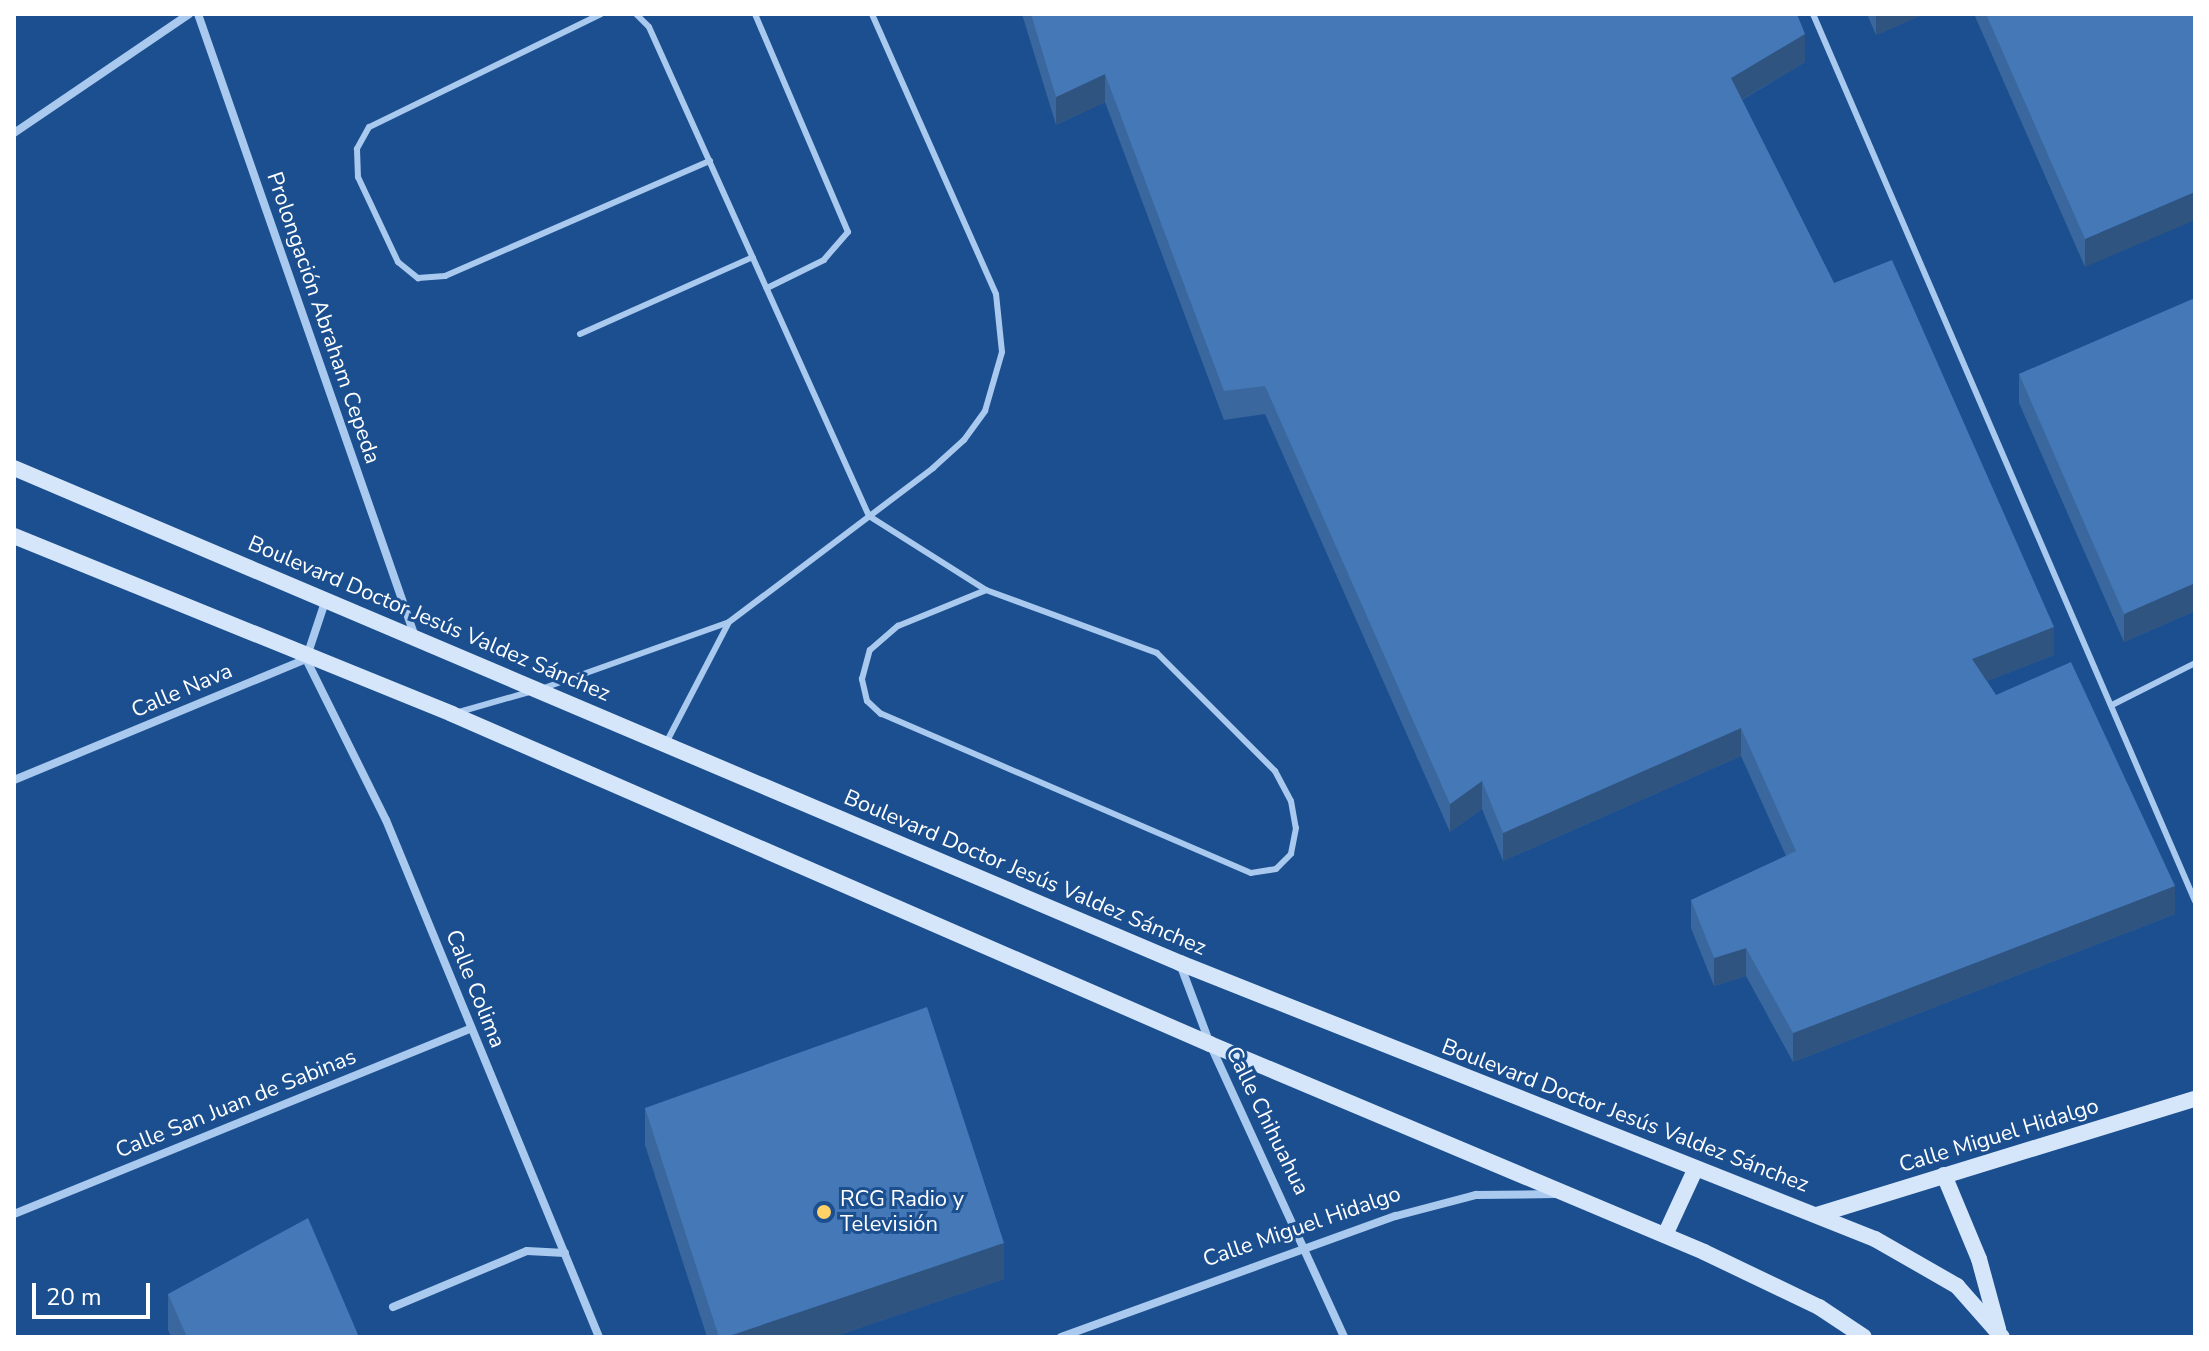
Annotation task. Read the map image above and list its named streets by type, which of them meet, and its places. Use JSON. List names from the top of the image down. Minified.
{"streets":{"main road":["Boulevard Doctor Jesús Valdez Sánchez","Calle Miguel Hidalgo"],"street":["Prolongación Abraham Cepeda","Calle Nava","Calle Colima","Calle San Juan de Sabinas","Calle Chihuahua"]},"crossings":[["Prolongación Abraham Cepeda","Boulevard Doctor Jesús Valdez Sánchez"],["Boulevard Doctor Jesús Valdez Sánchez","Calle Chihuahua"],["Boulevard Doctor Jesús Valdez Sánchez","Calle Miguel Hidalgo"],["Calle Nava","Calle Colima"],["Calle Colima","Calle San Juan de Sabinas"],["Calle Chihuahua","Calle Miguel Hidalgo"]],"places":["RCG Radio y Televisión"],"scale_bar":"20 m"}
